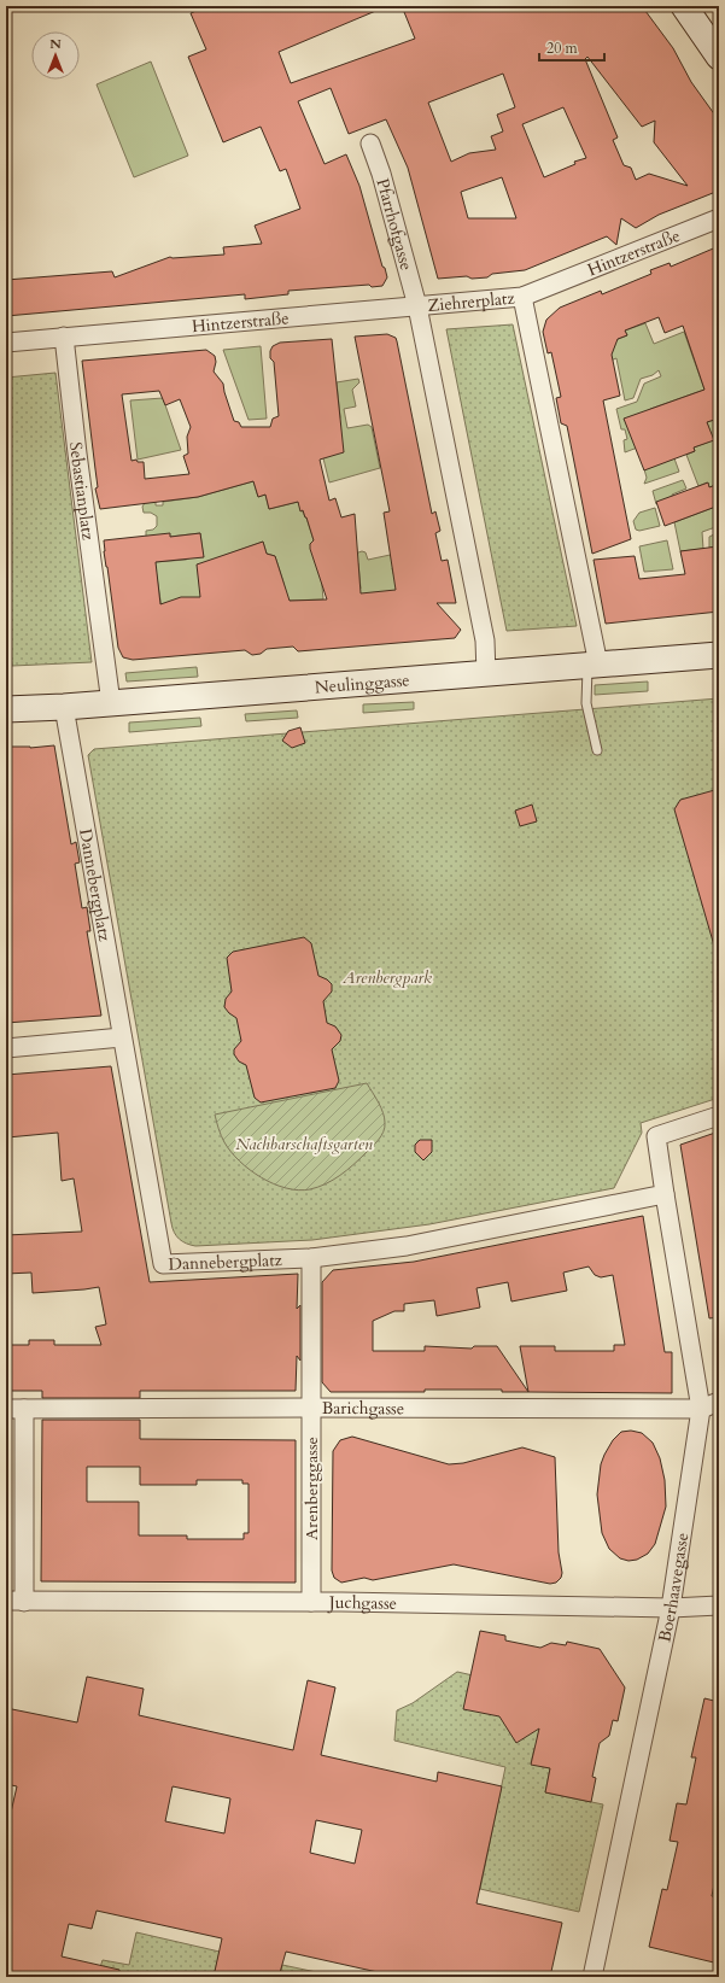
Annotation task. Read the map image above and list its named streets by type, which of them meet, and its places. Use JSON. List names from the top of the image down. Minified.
{"streets":{"street":["Pfarrhofgasse","Hintzerstraße","Ziehrerplatz","Sebastianplatz","Neulinggasse","Dannebergplatz","Barichgasse","Arenberggasse","Boerhaavegasse","Juchgasse"]},"crossings":[["Pfarrhofgasse","Hintzerstraße"],["Pfarrhofgasse","Ziehrerplatz"],["Hintzerstraße","Ziehrerplatz"],["Hintzerstraße","Sebastianplatz"],["Ziehrerplatz","Neulinggasse"],["Sebastianplatz","Neulinggasse"],["Neulinggasse","Dannebergplatz"],["Dannebergplatz","Arenberggasse"],["Dannebergplatz","Boerhaavegasse"],["Barichgasse","Arenberggasse"],["Barichgasse","Boerhaavegasse"],["Arenberggasse","Juchgasse"],["Boerhaavegasse","Juchgasse"]],"parks":["Arenbergpark","Nachbarschaftsgarten"],"scale_bar":"20 m","north":"top"}
